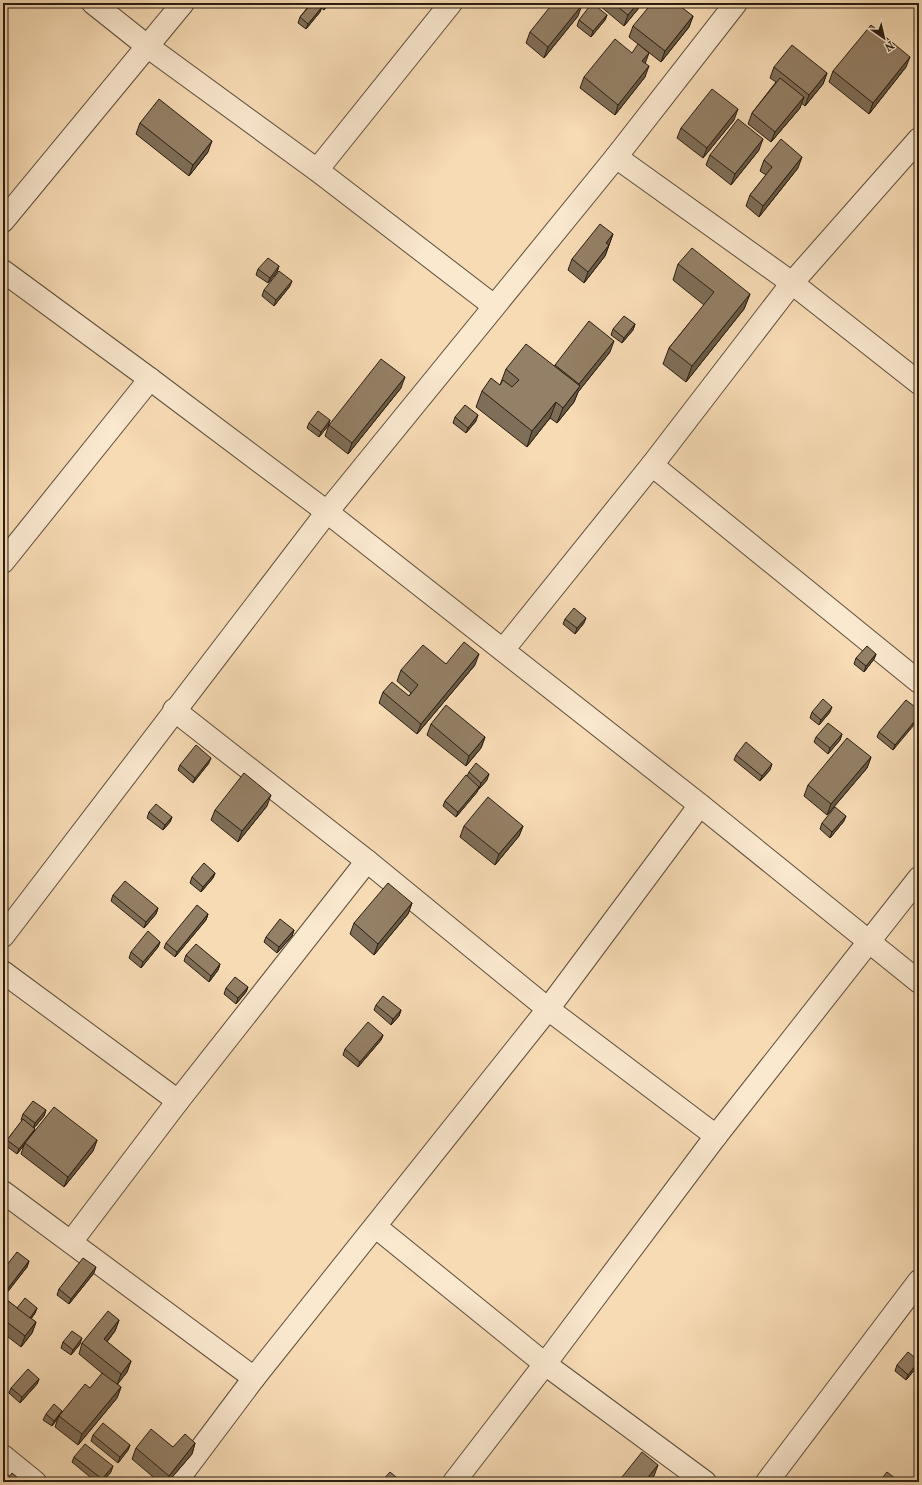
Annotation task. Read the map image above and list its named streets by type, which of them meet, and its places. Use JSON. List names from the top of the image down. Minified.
{"north":"bottom right"}
